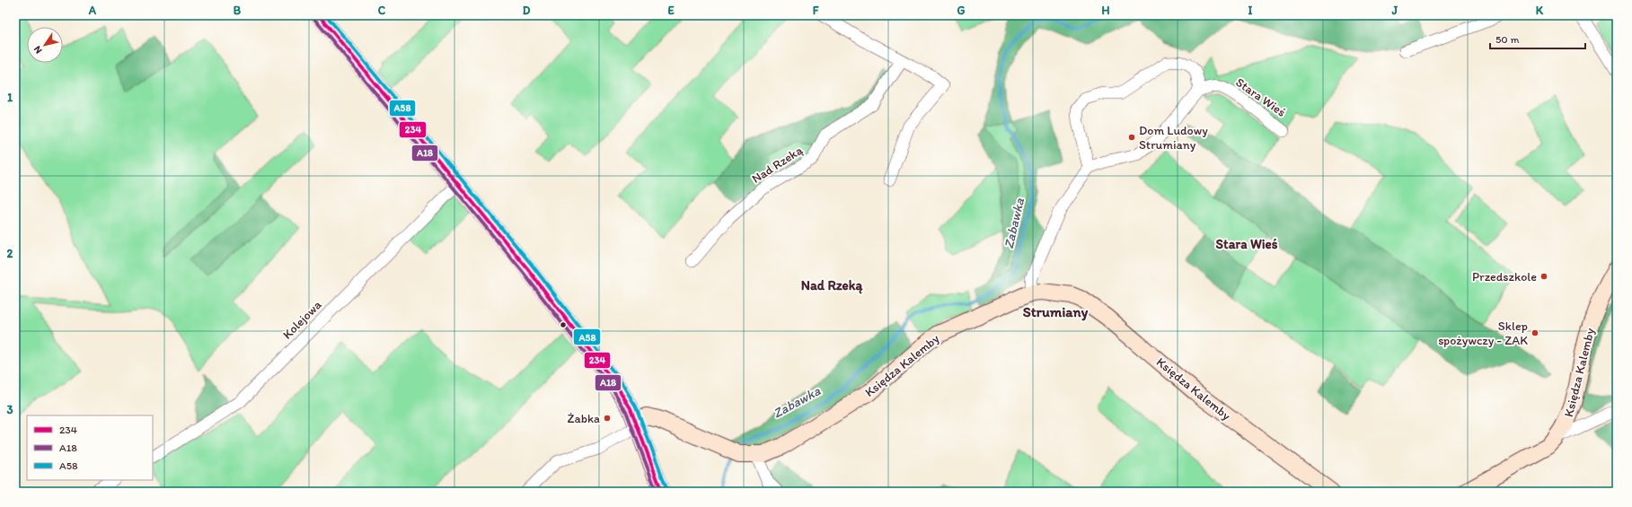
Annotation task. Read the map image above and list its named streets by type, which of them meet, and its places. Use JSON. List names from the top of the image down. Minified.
{"streets":{"street":["Stara Wieś","Nad Rzeką","Kolejowa","Księdza Kalemby"]},"districts":["Stara Wieś","Nad Rzeką","Strumiany"],"water":["Zabawka"],"places":["Dom Ludowy Strumiany","Przedszkole","Sklep spożywczy - ZAK","Żabka"],"lines":["transit line 234","transit line A58","transit line A18"],"legend":["234","A18","A58"],"scale_bar":"50 m","north":"bottom left","grid":{"columns":["A","B","C","D","E","F","G","H","I","J","K"],"rows":["1","2","3"]}}
